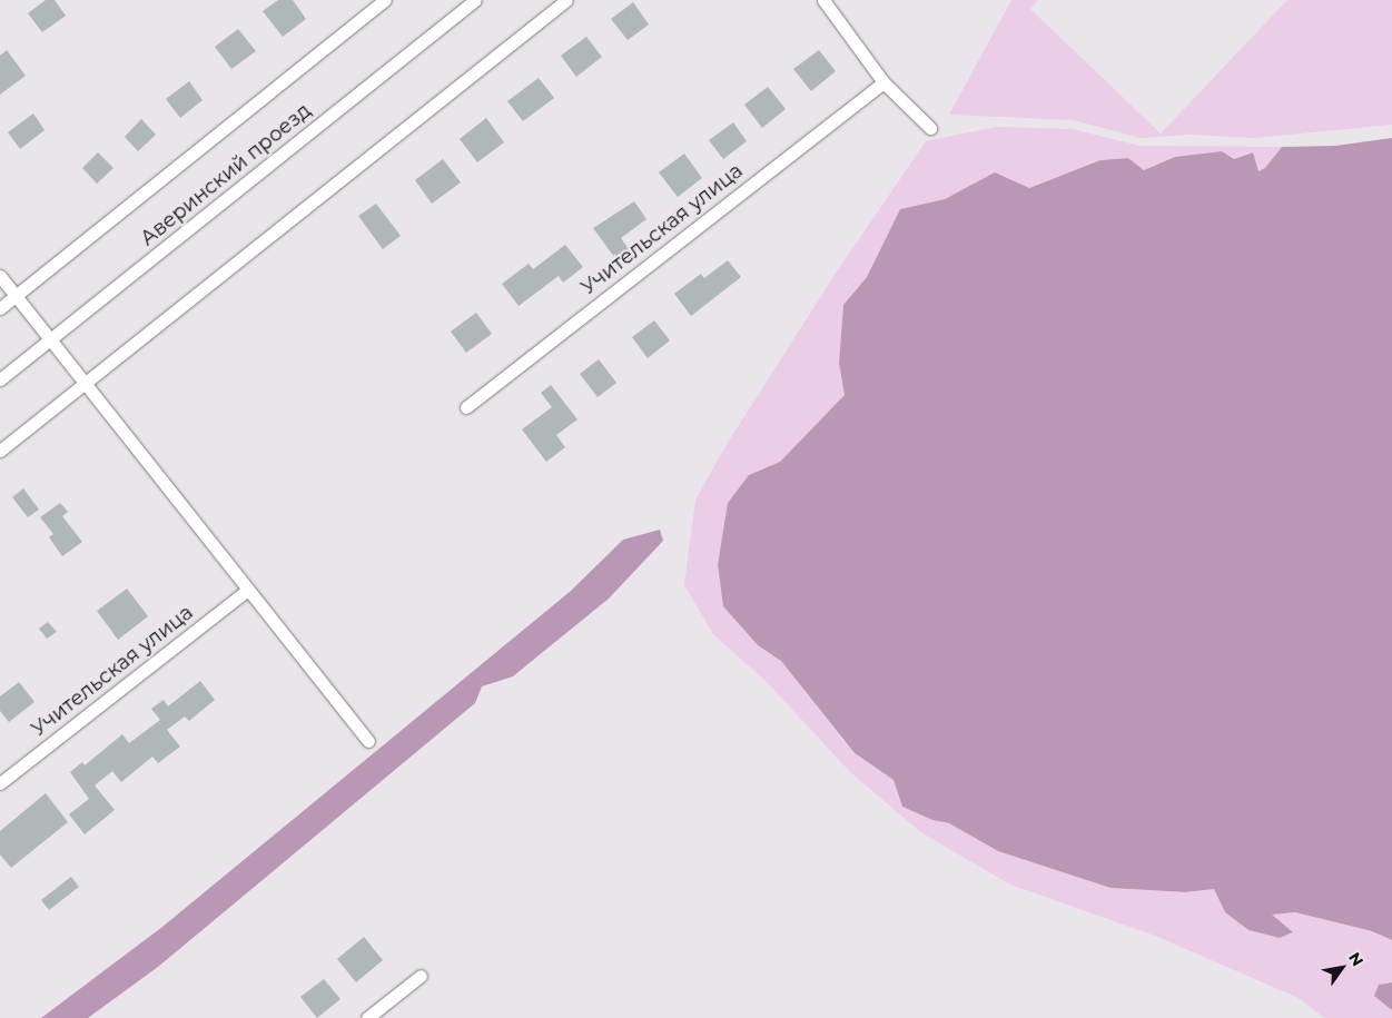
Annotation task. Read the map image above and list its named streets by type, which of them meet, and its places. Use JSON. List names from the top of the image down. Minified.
{"streets":{"street":["Аверинский проезд","Учительская улица"]},"north":"top right"}
